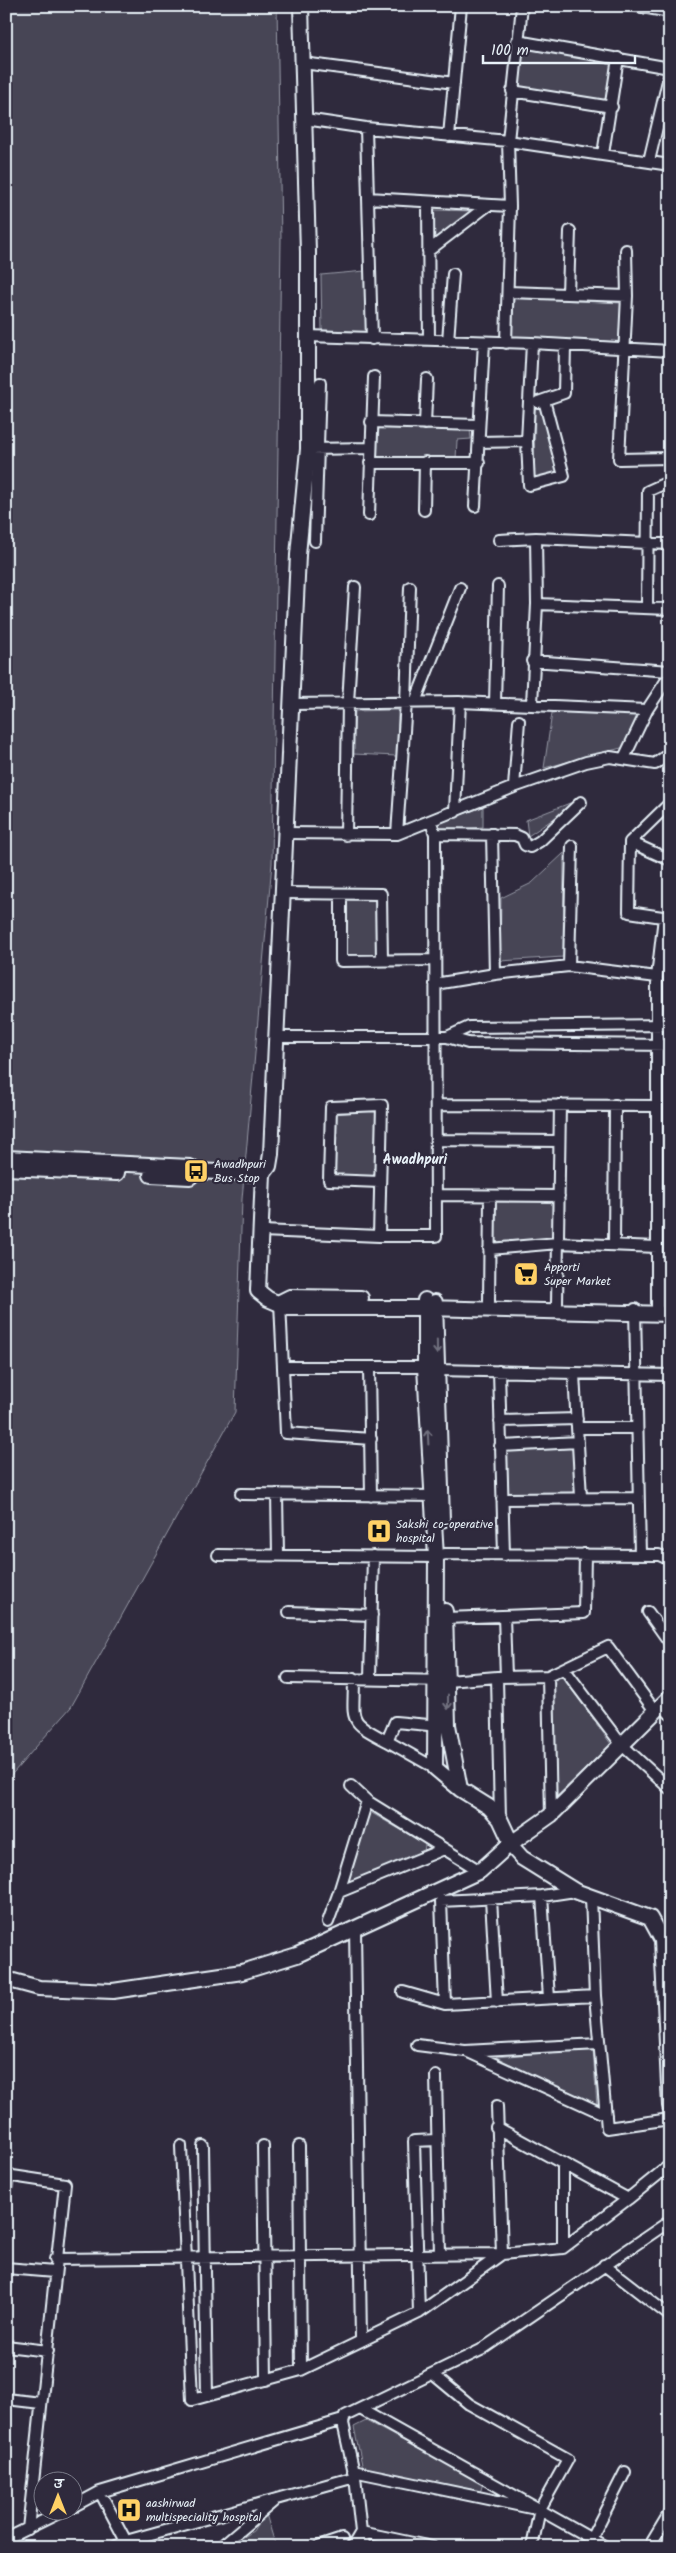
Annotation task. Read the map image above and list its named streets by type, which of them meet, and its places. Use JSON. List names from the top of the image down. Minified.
{"districts":["Awadhpuri"],"places":{"bus stop":["Awadhpuri Bus Stop"],"supermarket":["Apporti Super Market"],"hospital":["Sakshi co-operative hospital","aashirwad multispeciality hospital"]},"scale_bar":"100 m","north":"top"}
